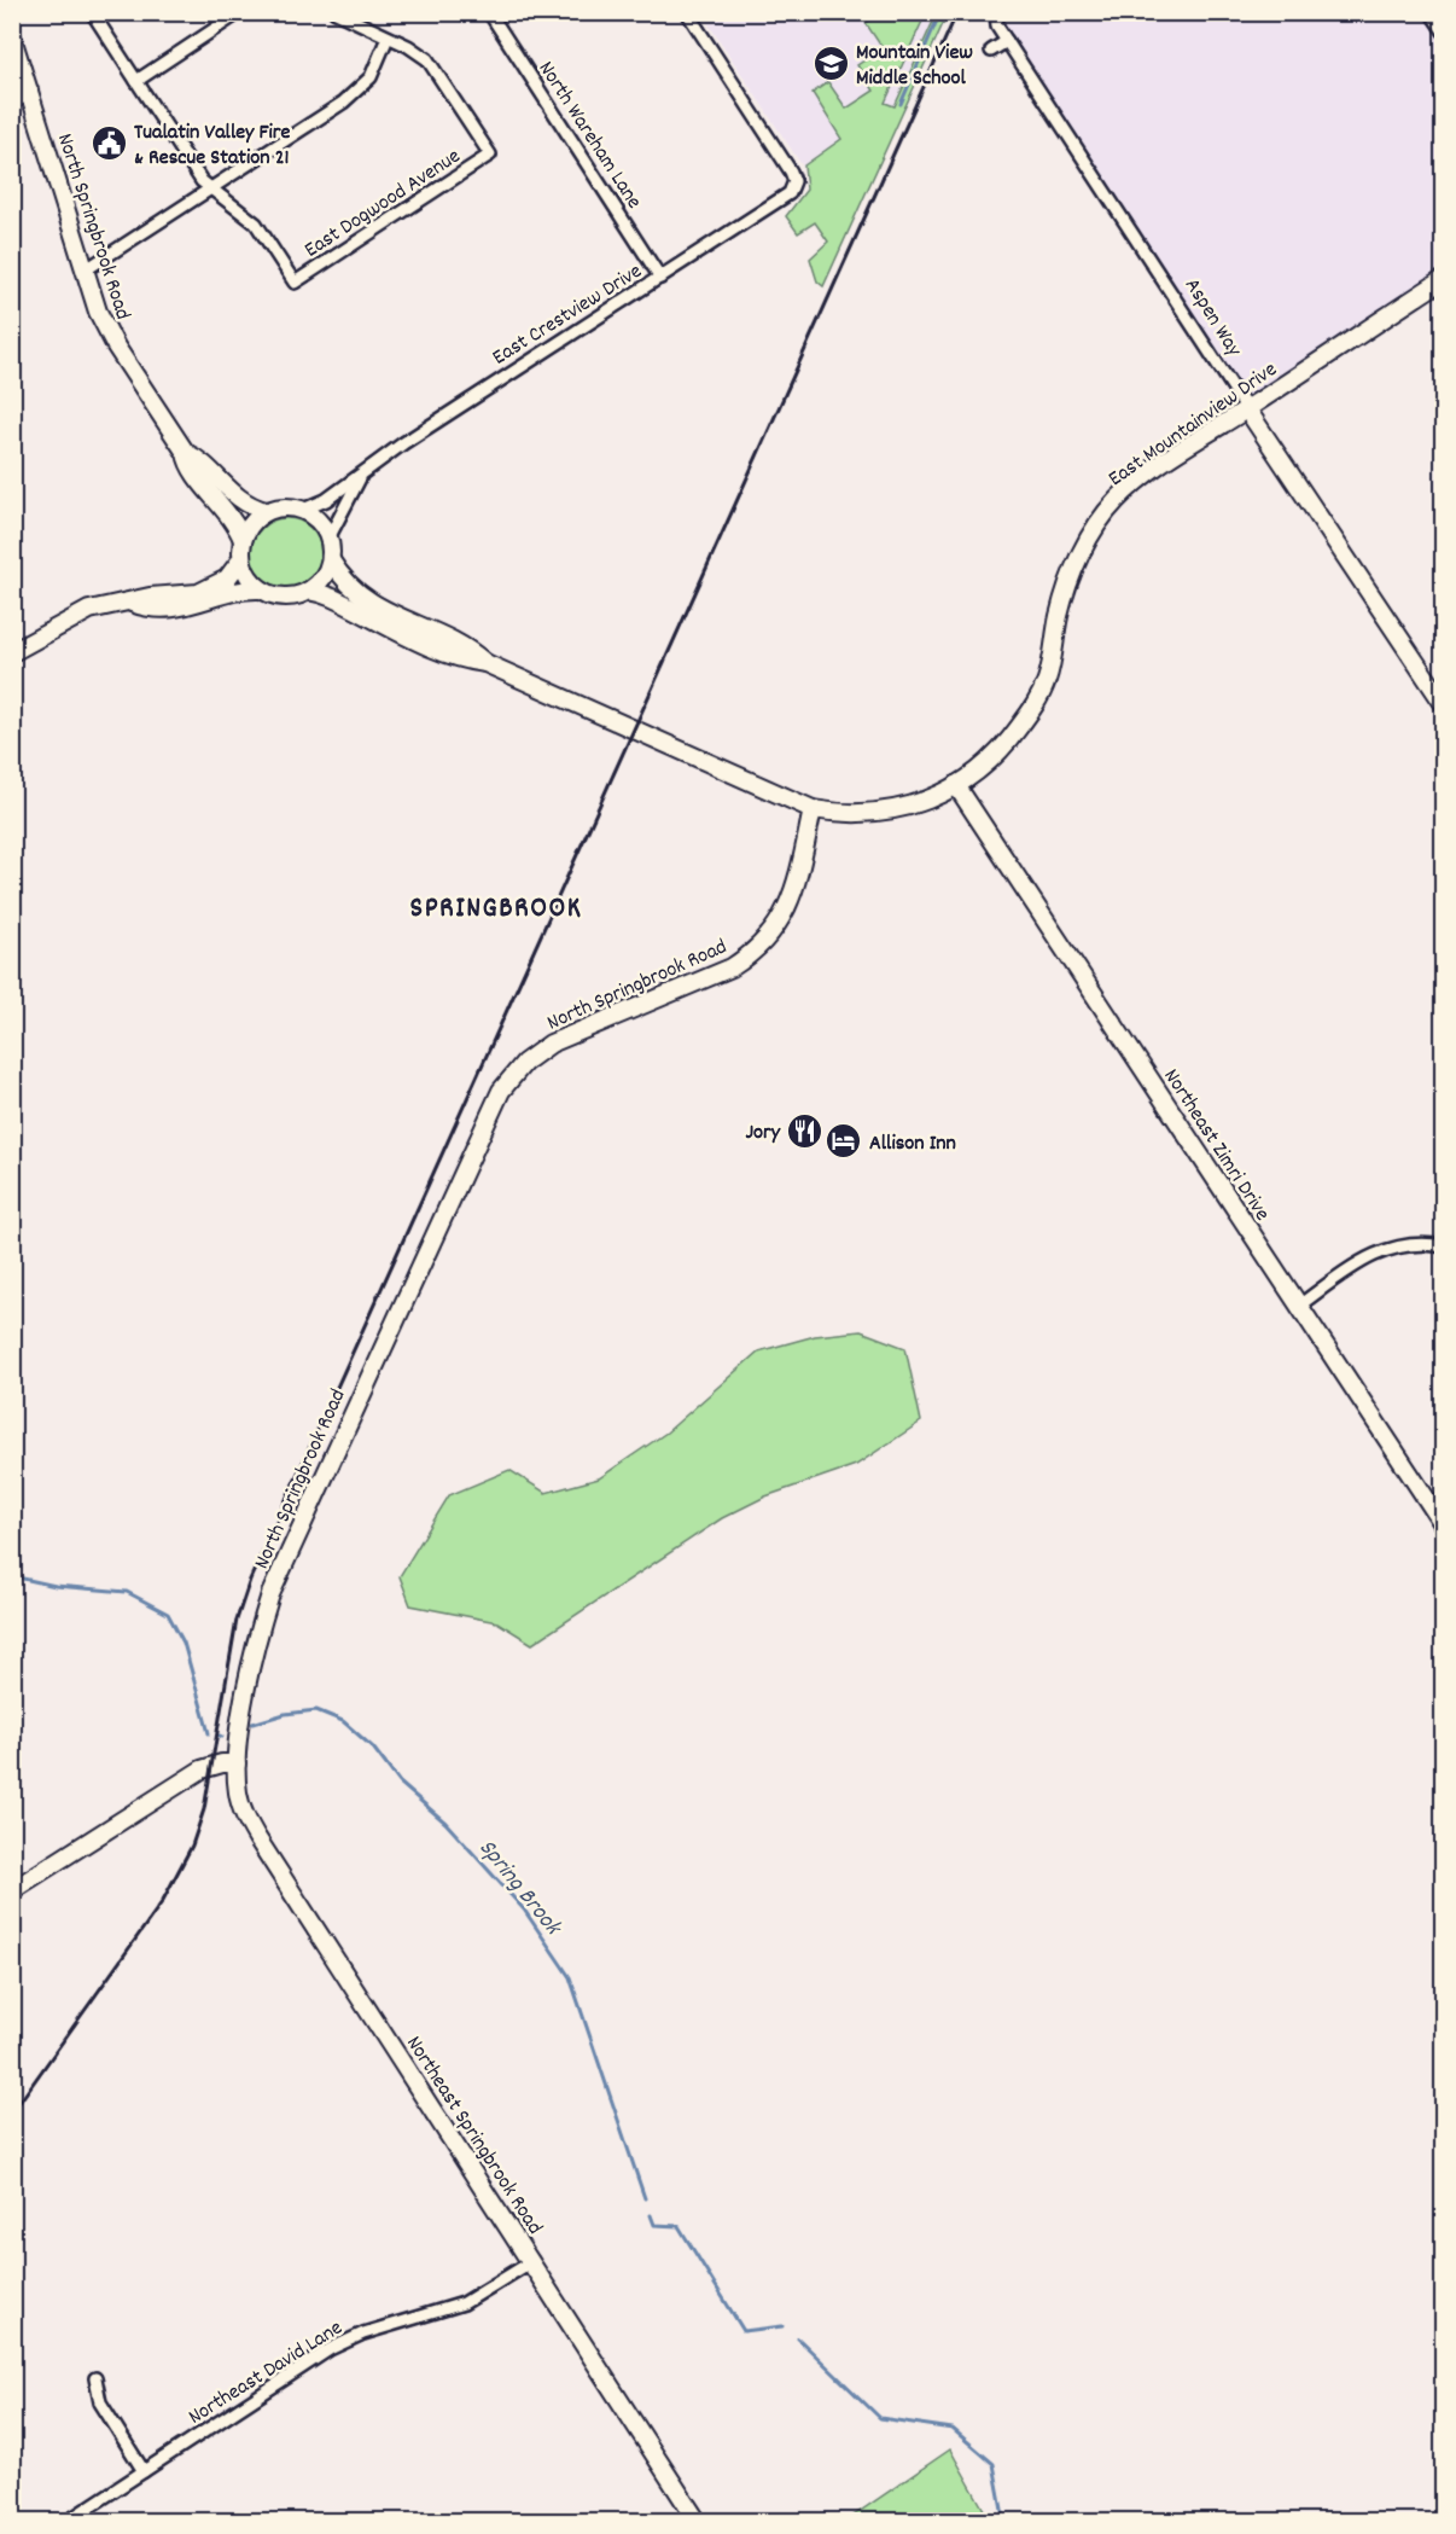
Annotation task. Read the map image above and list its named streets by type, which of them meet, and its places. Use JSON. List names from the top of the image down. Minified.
{"streets":{"street":["North Wareham Lane","East Dogwood Avenue","North Springbrook Road","East Crestview Drive","Aspen Way","East Mountainview Drive","Northeast Zimri Drive","Northeast Springbrook Road","Northeast David Lane"]},"crossings":[["North Wareham Lane","East Crestview Drive"],["North Springbrook Road","East Crestview Drive"],["North Springbrook Road","East Mountainview Drive"],["North Springbrook Road","Northeast Springbrook Road"],["Aspen Way","East Mountainview Drive"],["East Mountainview Drive","Northeast Zimri Drive"],["Northeast Springbrook Road","Northeast David Lane"]],"districts":["SPRINGBROOK"],"water":["Spring Brook"],"places":{"school or university":["Mountain View Middle School"],"public building":["Tualatin Valley Fire & Rescue Station 21"],"restaurant":["Jory"],"hotel":["Allison Inn"]}}
